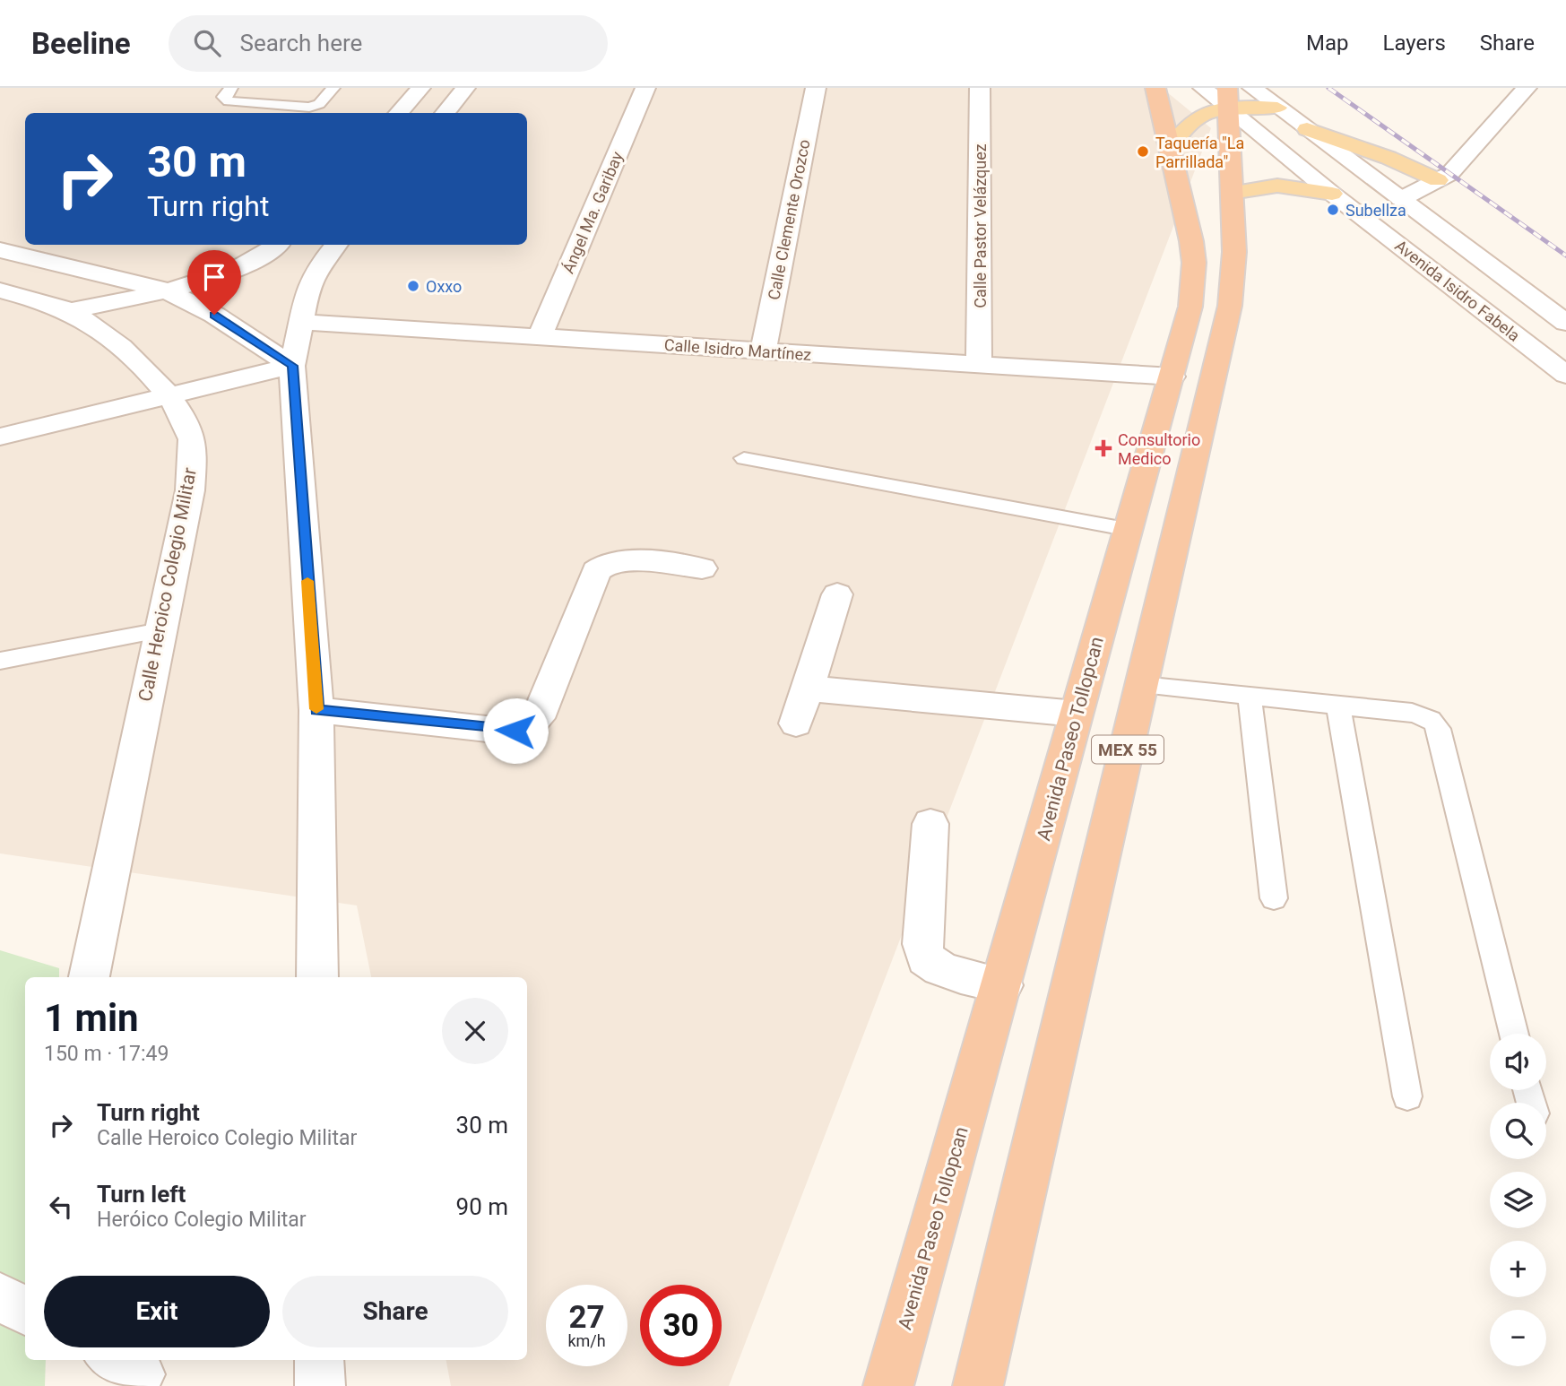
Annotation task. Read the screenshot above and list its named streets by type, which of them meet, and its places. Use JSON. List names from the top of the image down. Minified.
{"streets":{"highway":["Avenida Paseo Tollopcan","MEX 55"],"street":["Ángel Ma. Garibay","Calle Clemente Orozco","Calle Pastor Velázquez","Avenida Isidro Fabela","Calle Isidro Martínez","Calle Heroico Colegio Militar"]},"crossings":[["Ángel Ma. Garibay","Calle Isidro Martínez"],["Calle Clemente Orozco","Calle Isidro Martínez"],["Calle Pastor Velázquez","Calle Isidro Martínez"],["Avenida Isidro Fabela","MEX 55"],["Calle Isidro Martínez","Avenida Paseo Tollopcan"]],"places":{"other":["Taquería \"La Parrillada\"","Subellza","Oxxo"],"health":["Consultorio Medico"]},"page":{"header":"Beeline","search":"Search here","nav":["Map","Layers","Share"],"turn":["30 m","Turn right"],"heading":["1 min","150 m · 17:49"],"map_buttons":["+","−"],"list":[{"name":"Turn right","note":"Calle Heroico Colegio Militar","value":"30 m"},{"name":"Turn left","note":"Heróico Colegio Militar","value":"90 m"}],"buttons":["Exit","Share"],"speed":"27 km/h","limit":"30"}}
